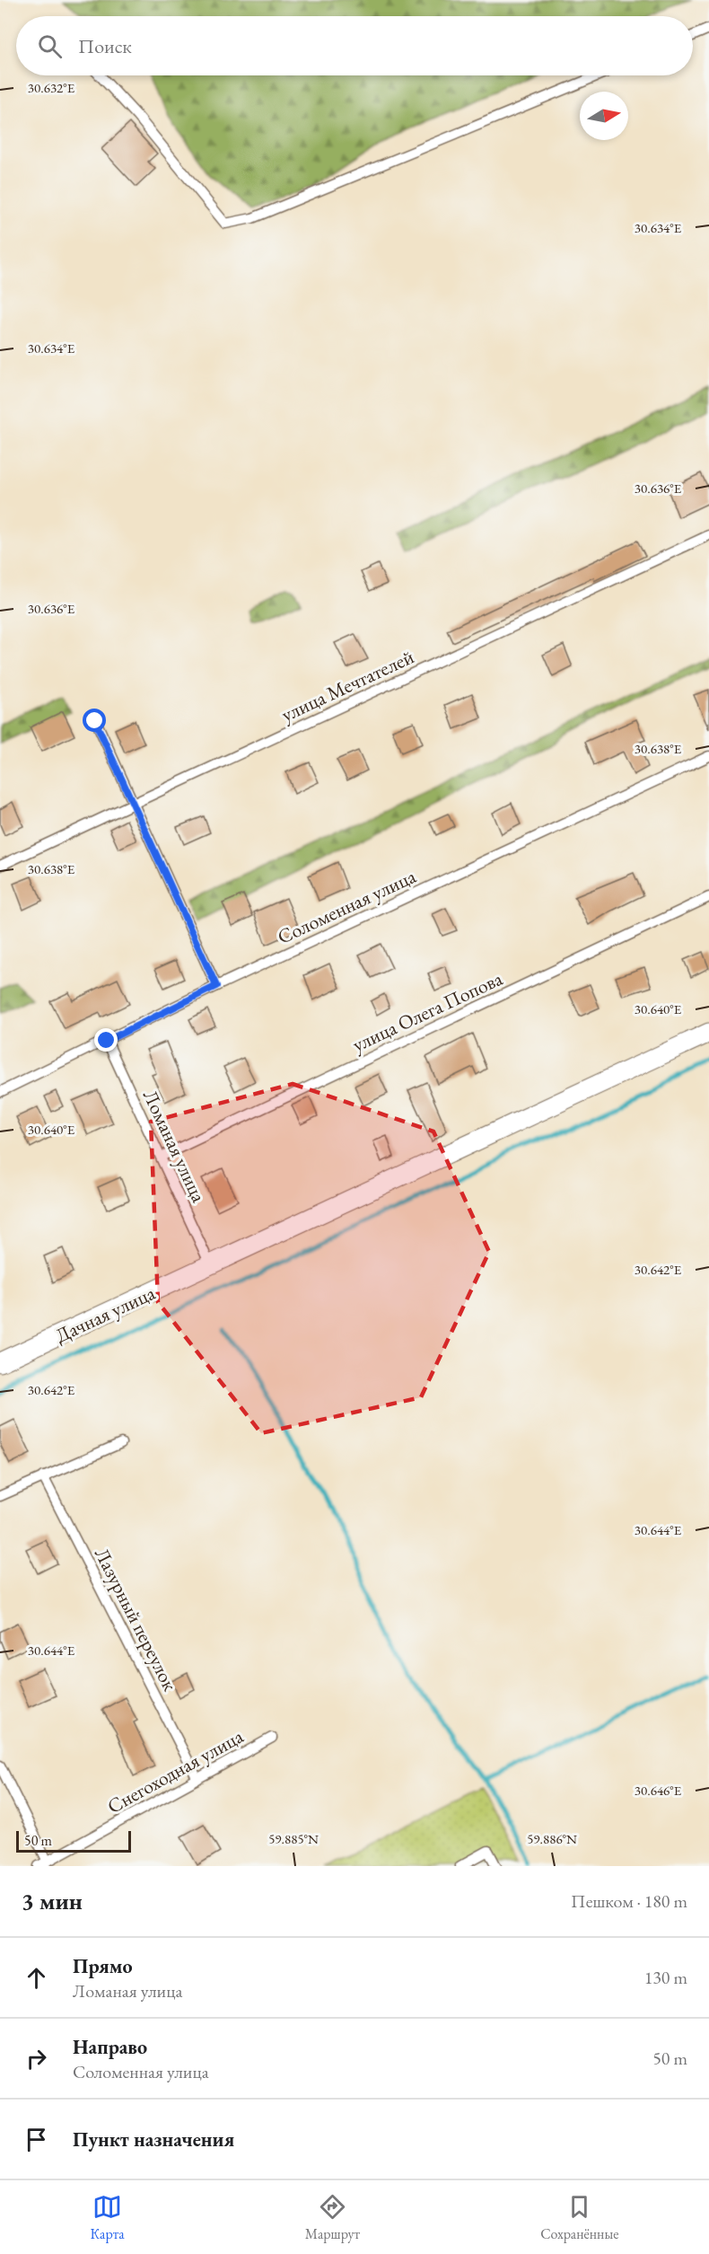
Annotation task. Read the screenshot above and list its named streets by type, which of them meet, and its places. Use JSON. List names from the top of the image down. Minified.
{"streets":{"street":["Дачная улица"],"lane":["улица Мечтателей","Соломенная улица","улица Олега Попова","Ломаная улица","Лазурный переулок","Снегоходная улица"]},"crossings":[["Соломенная улица","Ломаная улица"],["улица Олега Попова","Ломаная улица"],["Ломаная улица","Дачная улица"],["Лазурный переулок","Снегоходная улица"]],"scale_bar":"50 m","north":"right","page":{"search":"Поиск","scale":"50 m","heading":["3 мин","Пешком · 180 m"],"list":[["Прямо","Ломаная улица","130 m"],["Направо","Соломенная улица","50 m"],"Пункт назначения"],"nav":["Карта","Маршрут","Сохранённые"]},"coordinates":["30.632°E","30.634°E","30.636°E","30.638°E","30.640°E","30.642°E","30.644°E","30.646°E","59.885°N","59.886°N"]}
